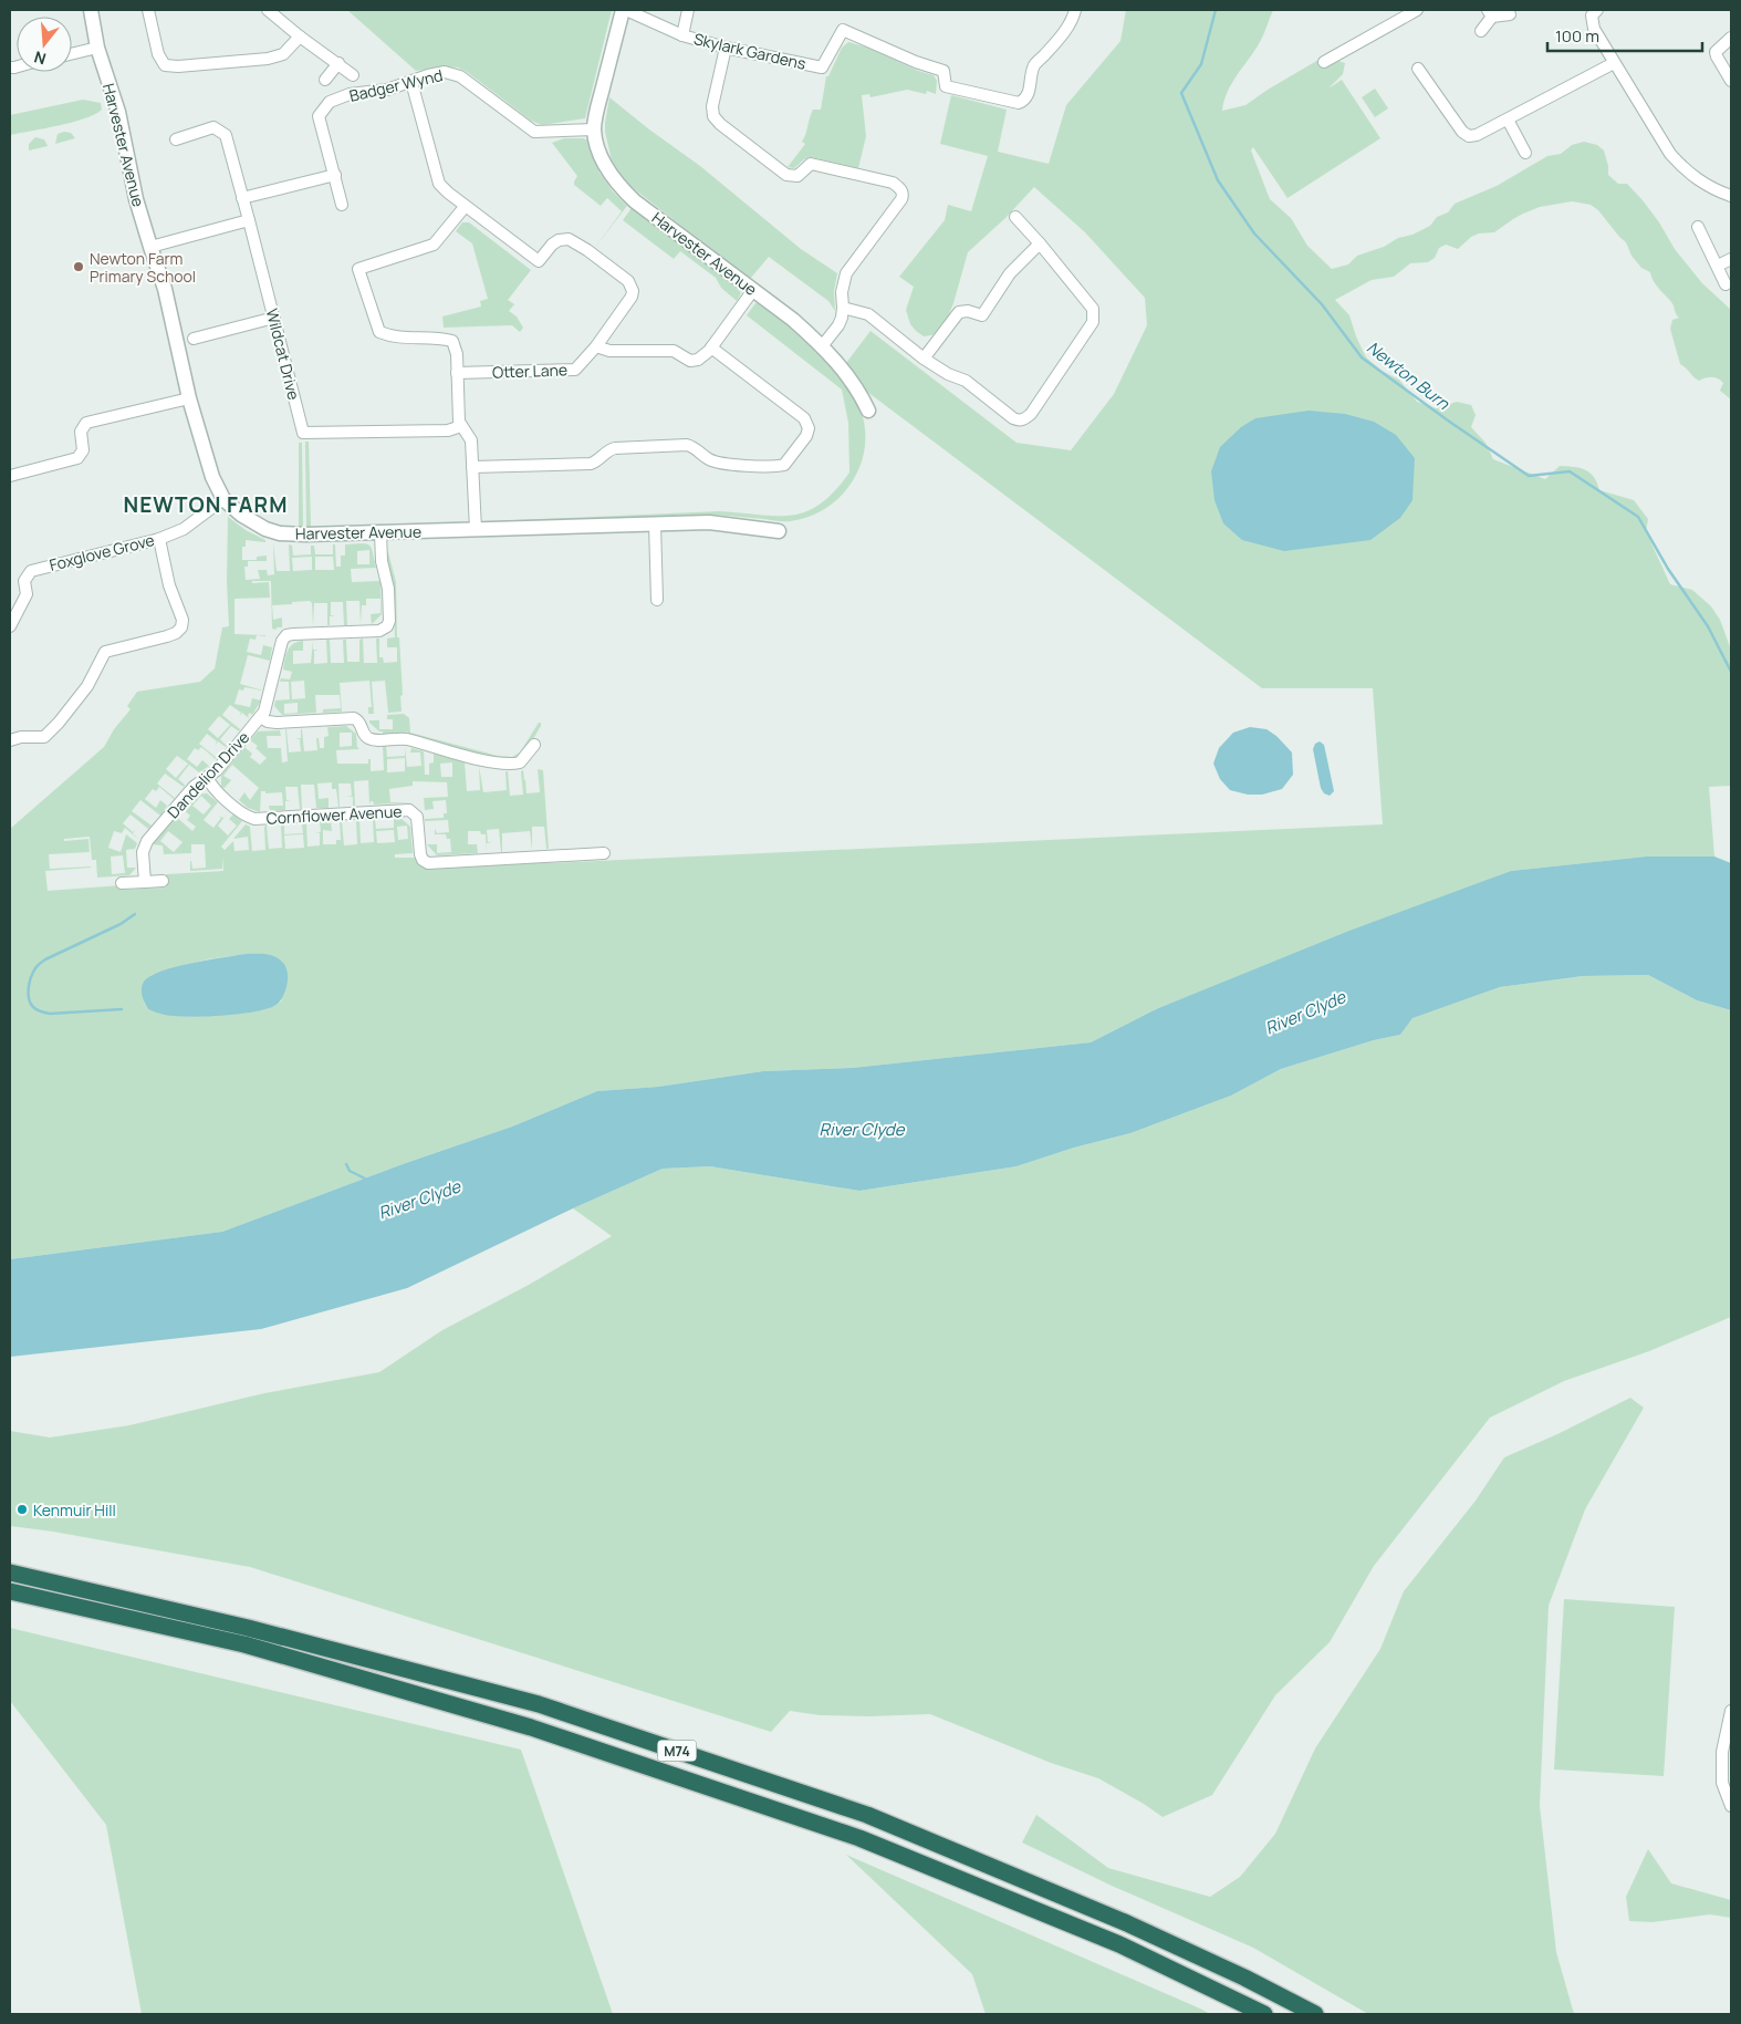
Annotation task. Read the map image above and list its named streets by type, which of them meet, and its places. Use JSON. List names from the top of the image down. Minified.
{"streets":{"highway":["M74"],"street":["Skylark Gardens","Badger Wynd","Harvester Avenue","Wildcat Drive","Otter Lane","Foxglove Grove","Dandelion Drive","Cornflower Avenue"]},"crossings":[["Skylark Gardens","Harvester Avenue"],["Badger Wynd","Harvester Avenue"],["Harvester Avenue","Foxglove Grove"],["Harvester Avenue","Dandelion Drive"],["Dandelion Drive","Cornflower Avenue"]],"districts":["NEWTON FARM"],"water":["Newton Burn","River Clyde"],"places":["Newton Farm Primary School","Kenmuir Hill"],"scale_bar":"100 m","north":"bottom"}
